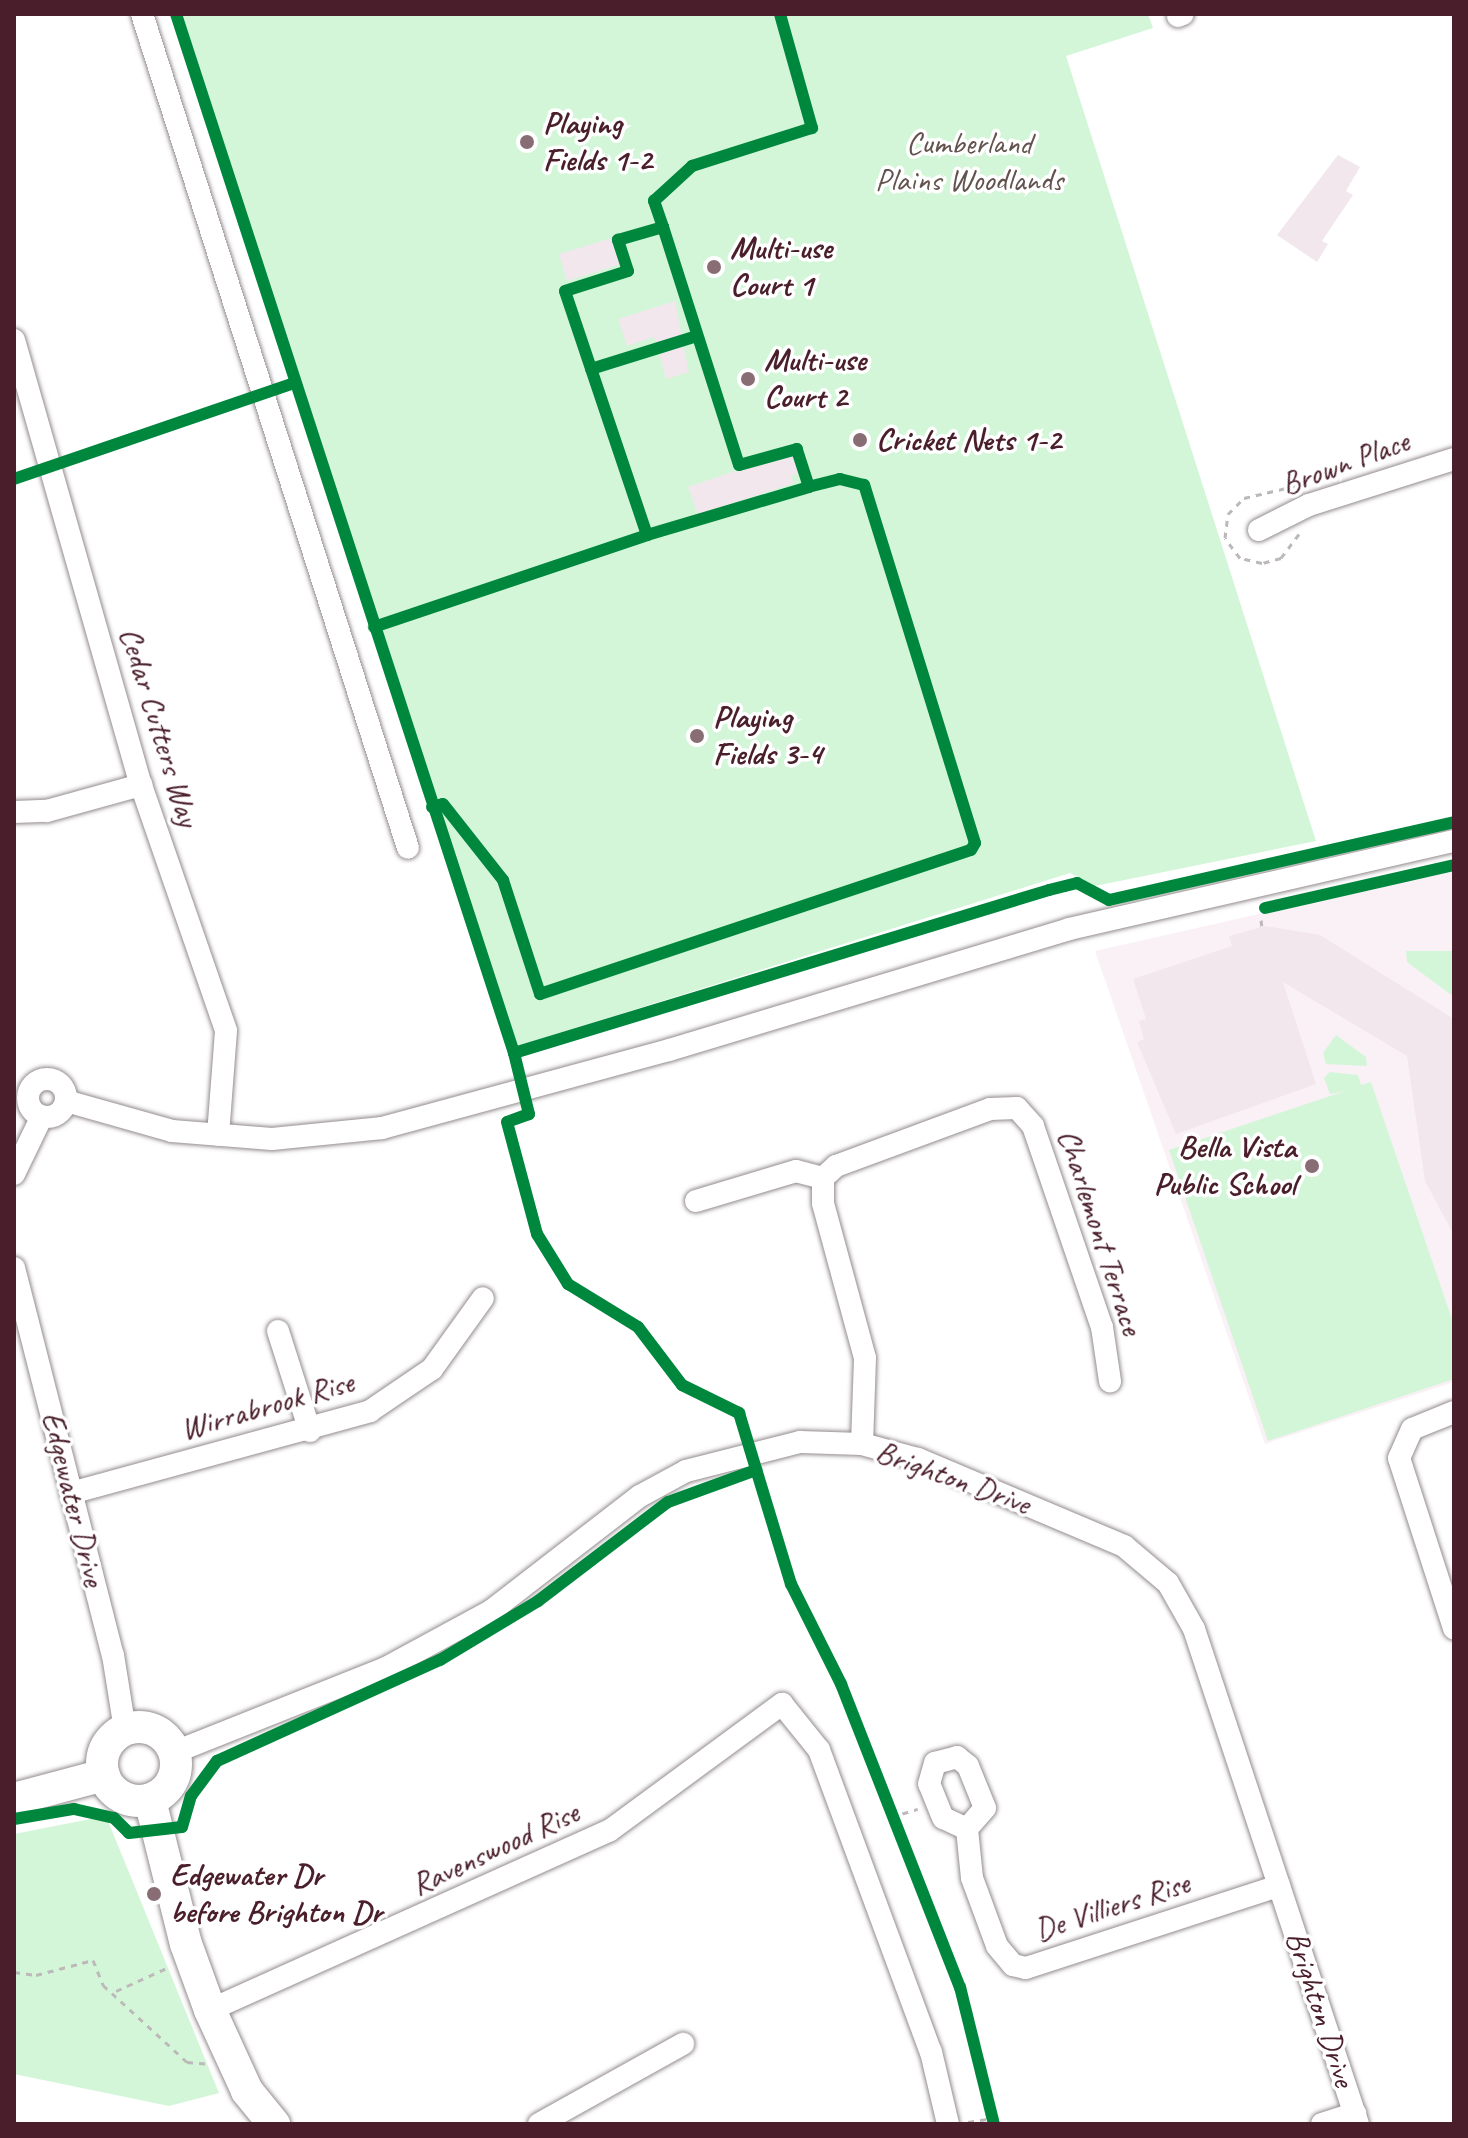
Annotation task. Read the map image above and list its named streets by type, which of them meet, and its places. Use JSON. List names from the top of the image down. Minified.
{"streets":{"street":["Brown Place","Cedar Cutters Way","Charlemont Terrace","Wirrabrook Rise","Brighton Drive","Edgewater Drive","Ravenswood Rise","De Villiers Rise"]},"crossings":[["Wirrabrook Rise","Edgewater Drive"],["Brighton Drive","Edgewater Drive"],["Brighton Drive","De Villiers Rise"]],"parks":["Cumberland Plains Woodlands"],"places":["Playing Fields 1-2","Multi-use Court 1","Multi-use Court 2","Cricket Nets 1-2","Playing Fields 3-4","Bella Vista Public School","Edgewater Dr before Brighton Dr"]}
